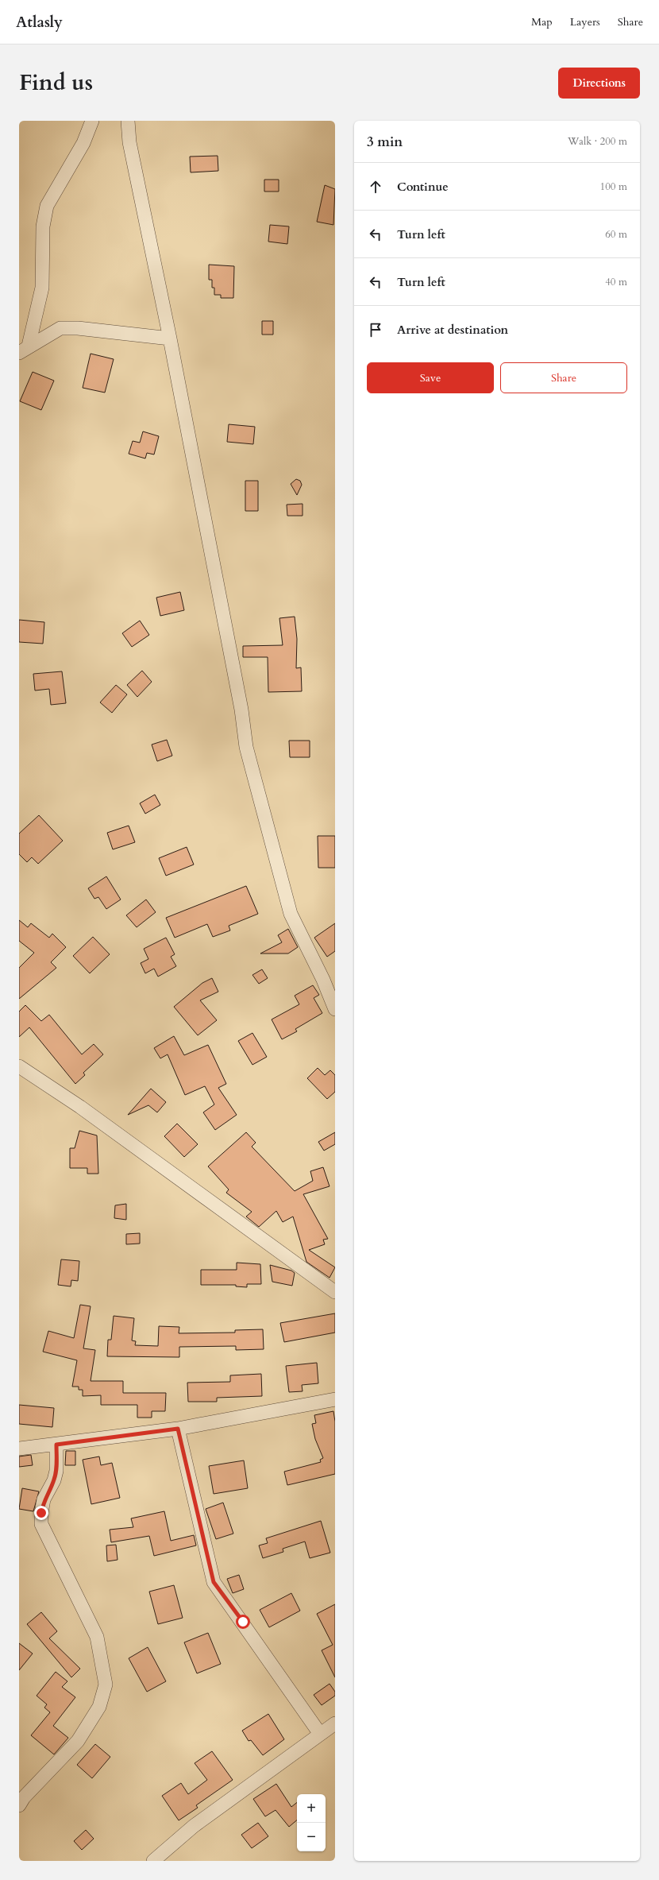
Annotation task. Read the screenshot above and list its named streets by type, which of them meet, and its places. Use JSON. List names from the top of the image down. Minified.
{"page":{"header":"Atlasly","nav":["Map","Layers","Share"],"title":"Find us","buttons":["Directions",["Save","Share"]],"heading":["3 min","Walk · 200 m"],"list":[["Continue","100 m"],["Turn left","60 m"],["Turn left","40 m"],"Arrive at destination"],"map_buttons":["+","−"]}}
